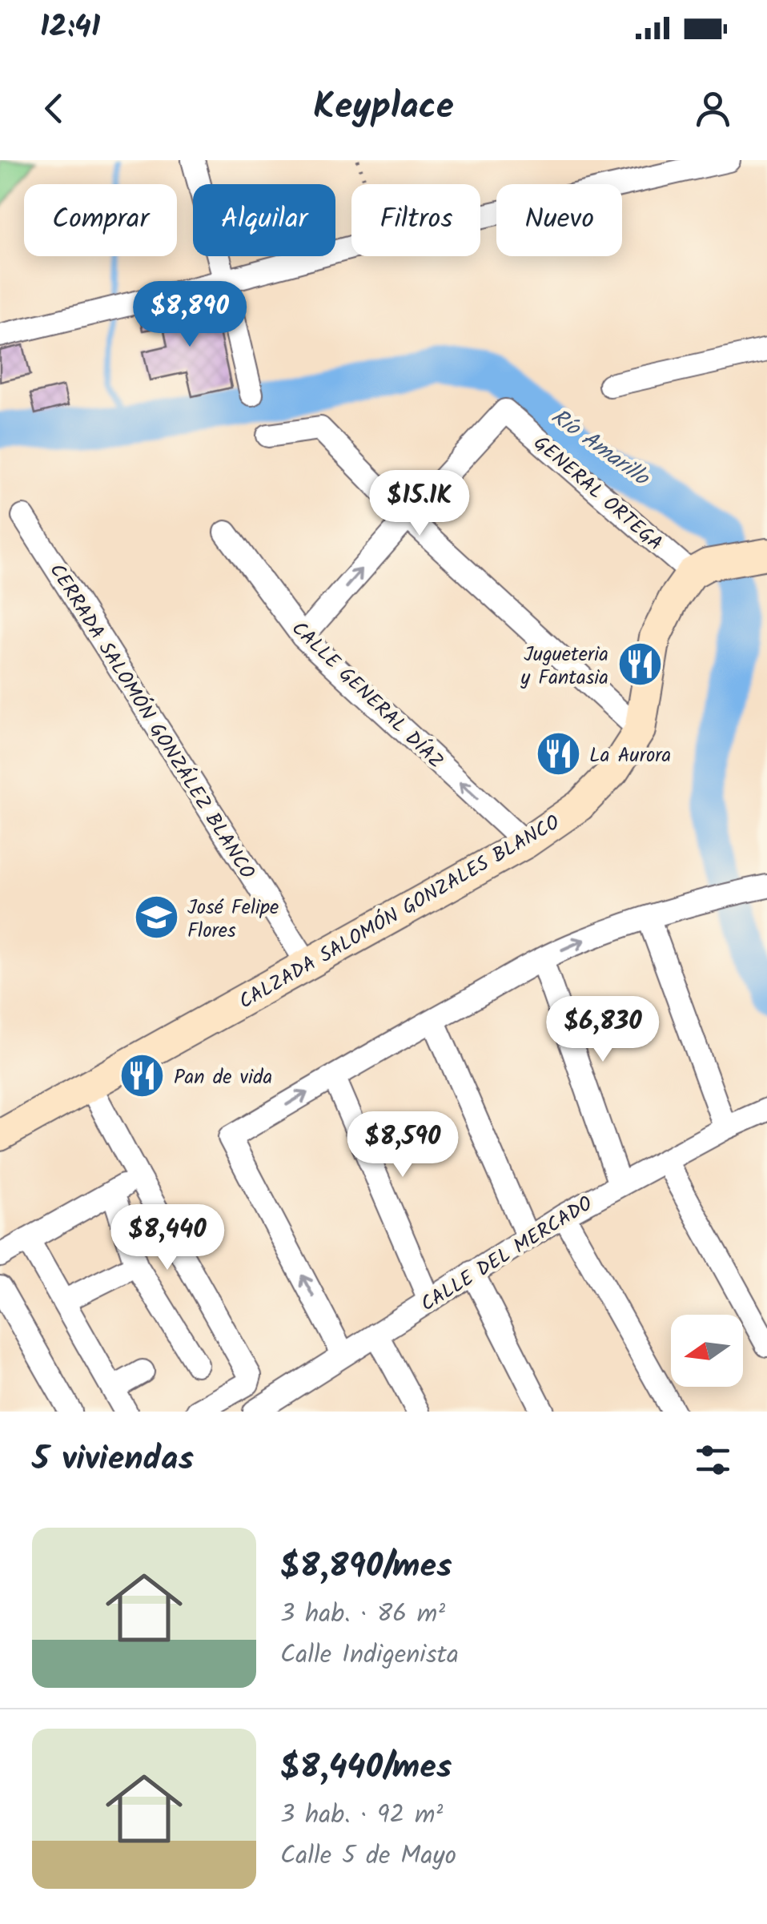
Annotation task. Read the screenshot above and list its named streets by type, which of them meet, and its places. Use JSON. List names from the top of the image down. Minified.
{"streets":{"street":["GENERAL ORTEGA","CALLE GENERAL DÍAZ","CERRADA SALOMÓN GONZÁLEZ BLANCO","CALZADA SALOMÓN GONZALES BLANCO","CALLE DEL MERCADO"]},"crossings":[["GENERAL ORTEGA","CALZADA SALOMÓN GONZALES BLANCO"],["CALLE GENERAL DÍAZ","CALZADA SALOMÓN GONZALES BLANCO"],["CERRADA SALOMÓN GONZÁLEZ BLANCO","CALZADA SALOMÓN GONZALES BLANCO"]],"water":["Río Amarillo"],"places":{"restaurant":["Jugueteria y Fantasia","La Aurora","Pan de vida"],"school or university":["José Felipe Flores"]},"north":"left","page":{"status":"12:41","header":"Keyplace","chip":["Comprar","Alquilar","Filtros","Nuevo"],"price":["$8,890","$15.1K","$6,830","$8,590","$8,440"],"heading":"5 viviendas","list":[{"name":"$8,890/mes","note":"3 hab. · 86 m² · Calle Indigenista"},{"name":"$8,440/mes","note":"3 hab. · 92 m² · Calle 5 de Mayo"}]}}
